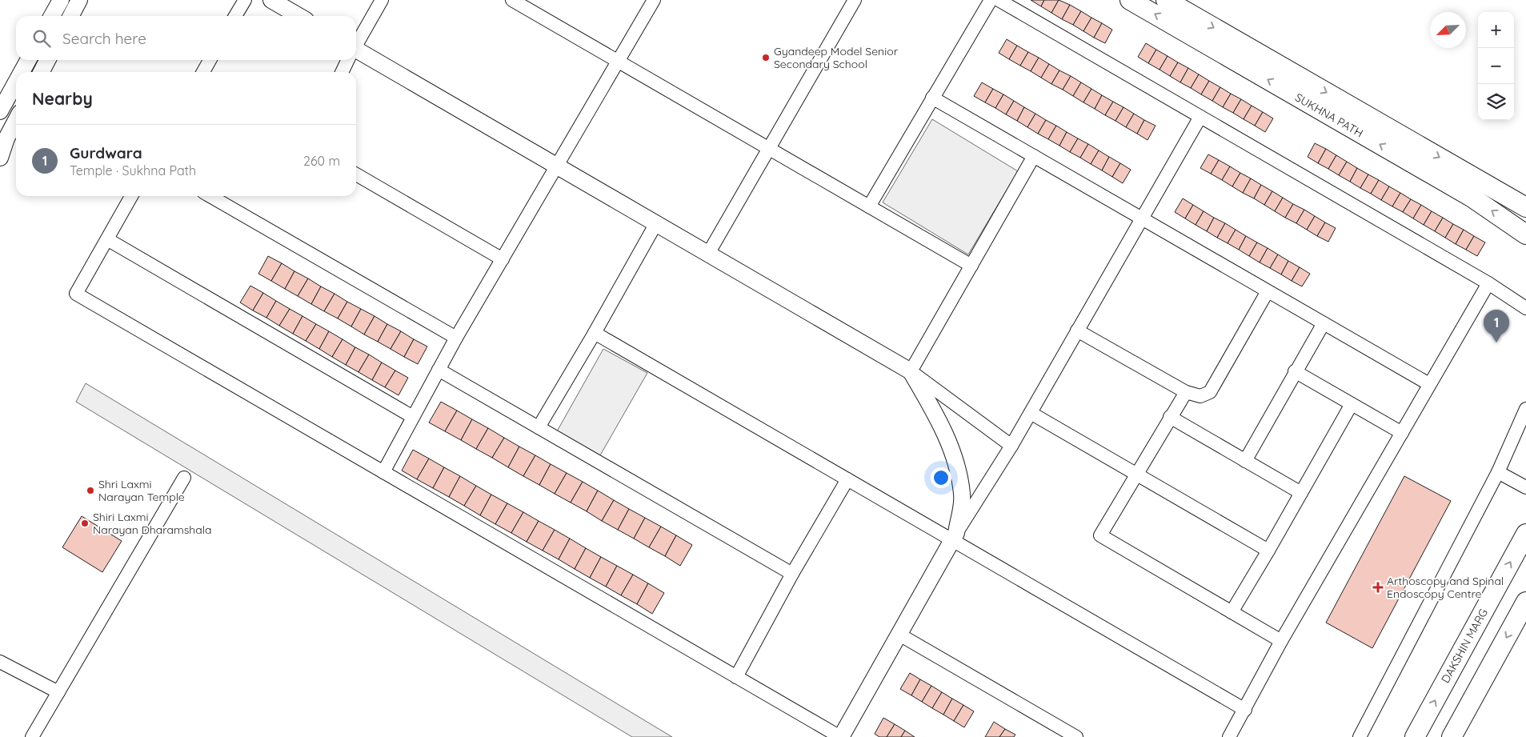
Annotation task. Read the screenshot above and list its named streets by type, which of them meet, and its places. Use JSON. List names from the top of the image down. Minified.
{"streets":{"main road":["SUKHNA PATH","DAKSHIN MARG"]},"places":{"other":["Gyandeep Model Senior Secondary School","Shri Laxmi Narayan Temple","Shiri Laxmi Narayan Dharamshala"],"health":["Arthoscopy and Spinal Endoscopy Centre"]},"north":"bottom left","page":{"map_buttons":["+","−"],"search":"Search here","heading":"Nearby","list":[{"mark":"1","name":"Gurdwara","note":"Temple · Sukhna Path","value":"260 m"}],"pins":"1"}}
